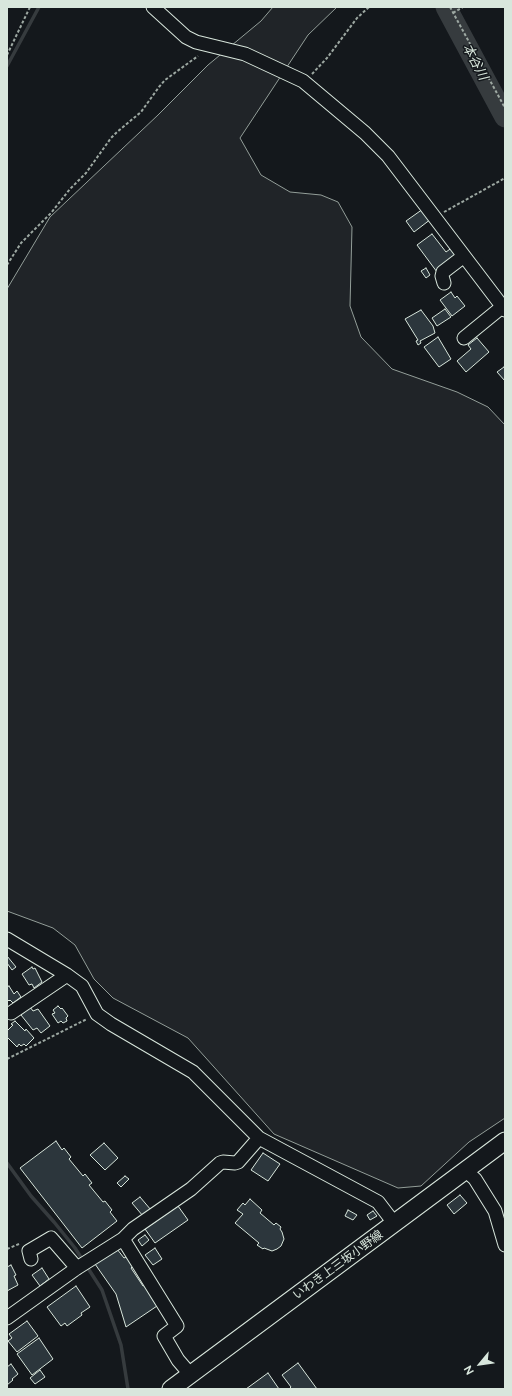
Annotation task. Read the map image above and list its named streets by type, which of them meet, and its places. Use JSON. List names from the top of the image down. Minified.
{"streets":{"main road":["いわき上三坂小野線"]},"water":["本谷川"],"north":"bottom left"}
